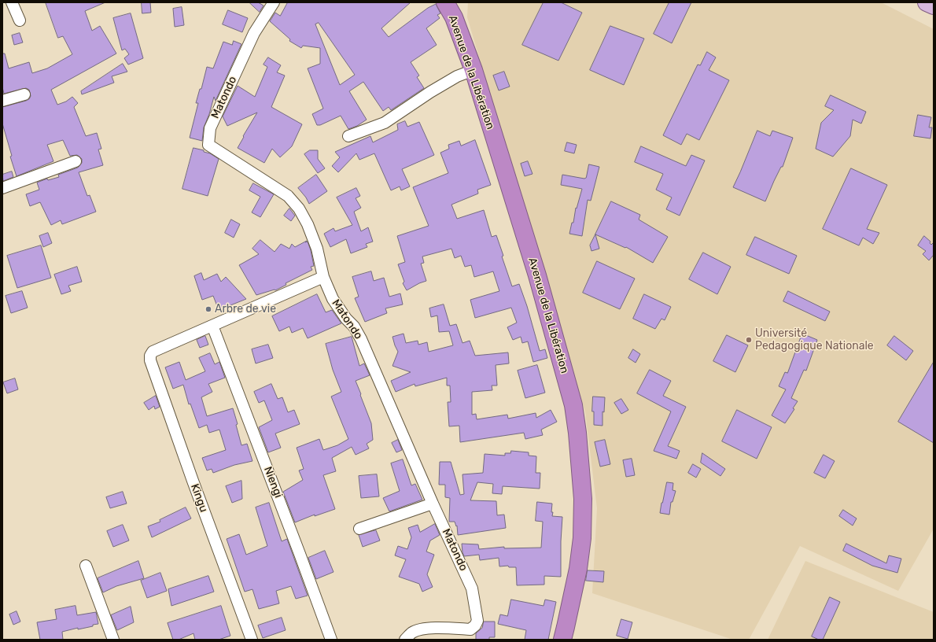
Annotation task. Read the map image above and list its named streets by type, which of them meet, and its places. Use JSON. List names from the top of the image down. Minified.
{"streets":{"highway":["Avenue de la Libération"],"street":["Matondo","Niengi","Kingu"]},"crossings":[["Niengi","Kingu"]],"places":["Arbre de vie","Université Pedagogique Nationale"]}
